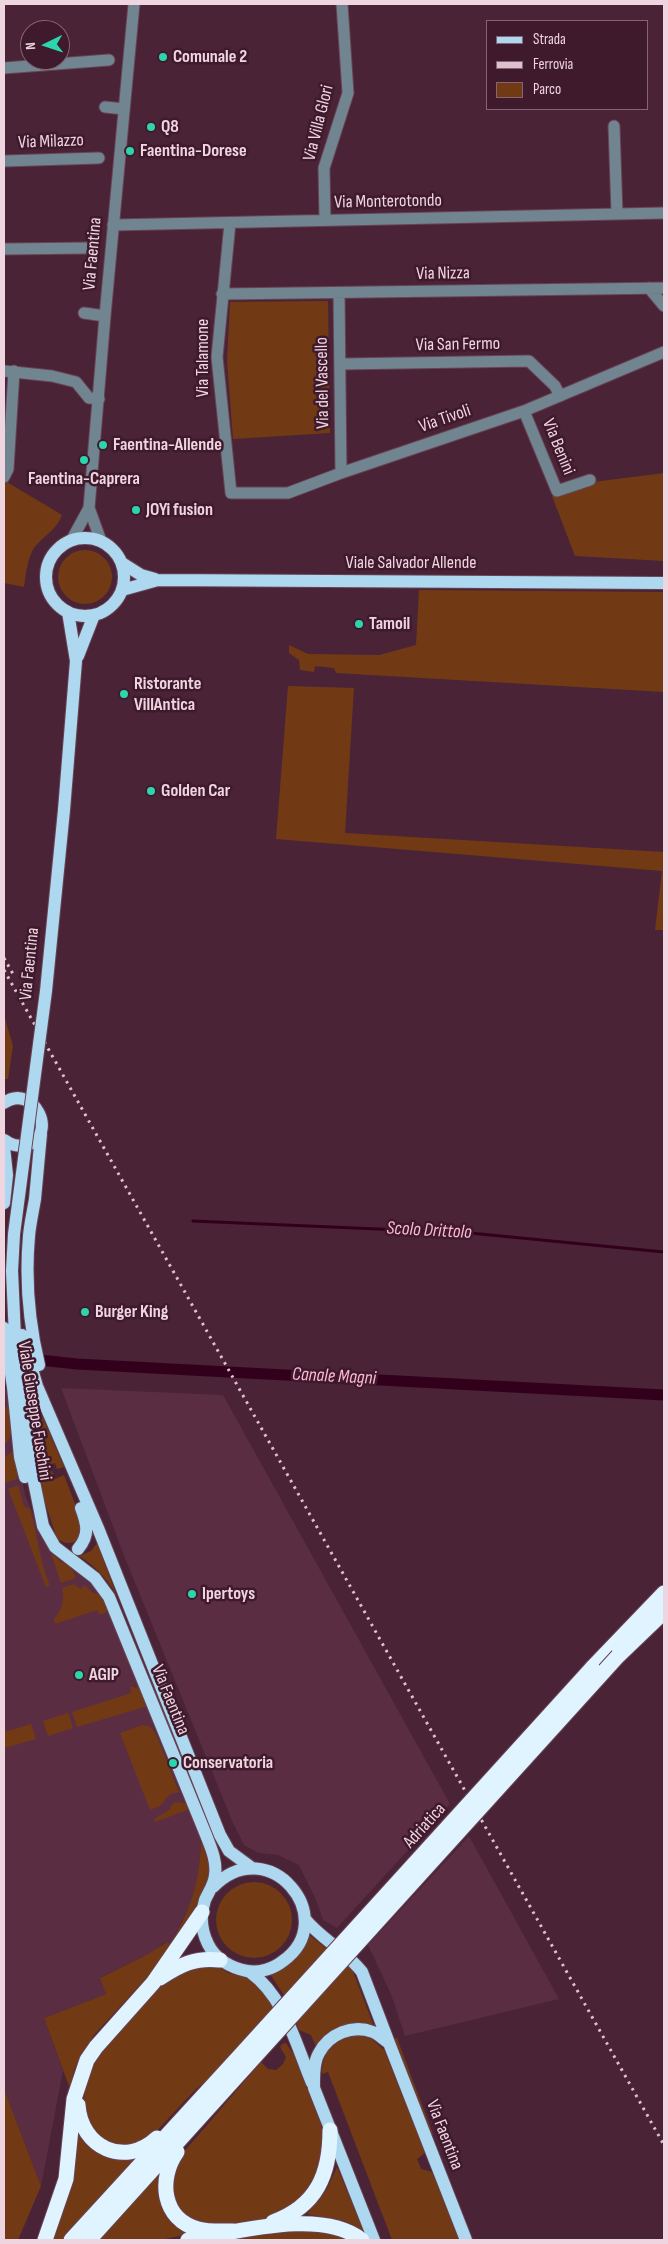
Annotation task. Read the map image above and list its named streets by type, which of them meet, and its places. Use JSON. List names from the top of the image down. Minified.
{"streets":{"highway":["Adriatica"],"main road":["Via Faentina","Viale Salvador Allende","Viale Giuseppe Fuschini"],"street":["Via Villa Glori","Via Milazzo","Via Monterotondo","Via Nizza","Via San Fermo","Via Talamone","Via del Vascello","Via Tivoli","Via Benini"]},"crossings":[["Via Villa Glori","Via Monterotondo"],["Via Monterotondo","Via Faentina"],["Via Monterotondo","Via Talamone"],["Via Faentina","Viale Salvador Allende"],["Via Faentina","Viale Giuseppe Fuschini"],["Via Nizza","Via Talamone"],["Via Nizza","Via del Vascello"],["Via San Fermo","Via del Vascello"],["Via San Fermo","Via Tivoli"],["Via Talamone","Via Tivoli"],["Via del Vascello","Via Tivoli"],["Via Tivoli","Via Benini"]],"water":["Scolo Drittolo","Canale Magni"],"places":["Comunale 2","Q8","Faentina-Dorese","Faentina-Allende","Faentina-Caprera","JOYi fusion","Tamoil","Ristorante VillAntica","Golden Car","Burger King","Ipertoys","AGIP","Conservatoria"],"legend":["Strada","Ferrovia","Parco"],"north":"left"}
